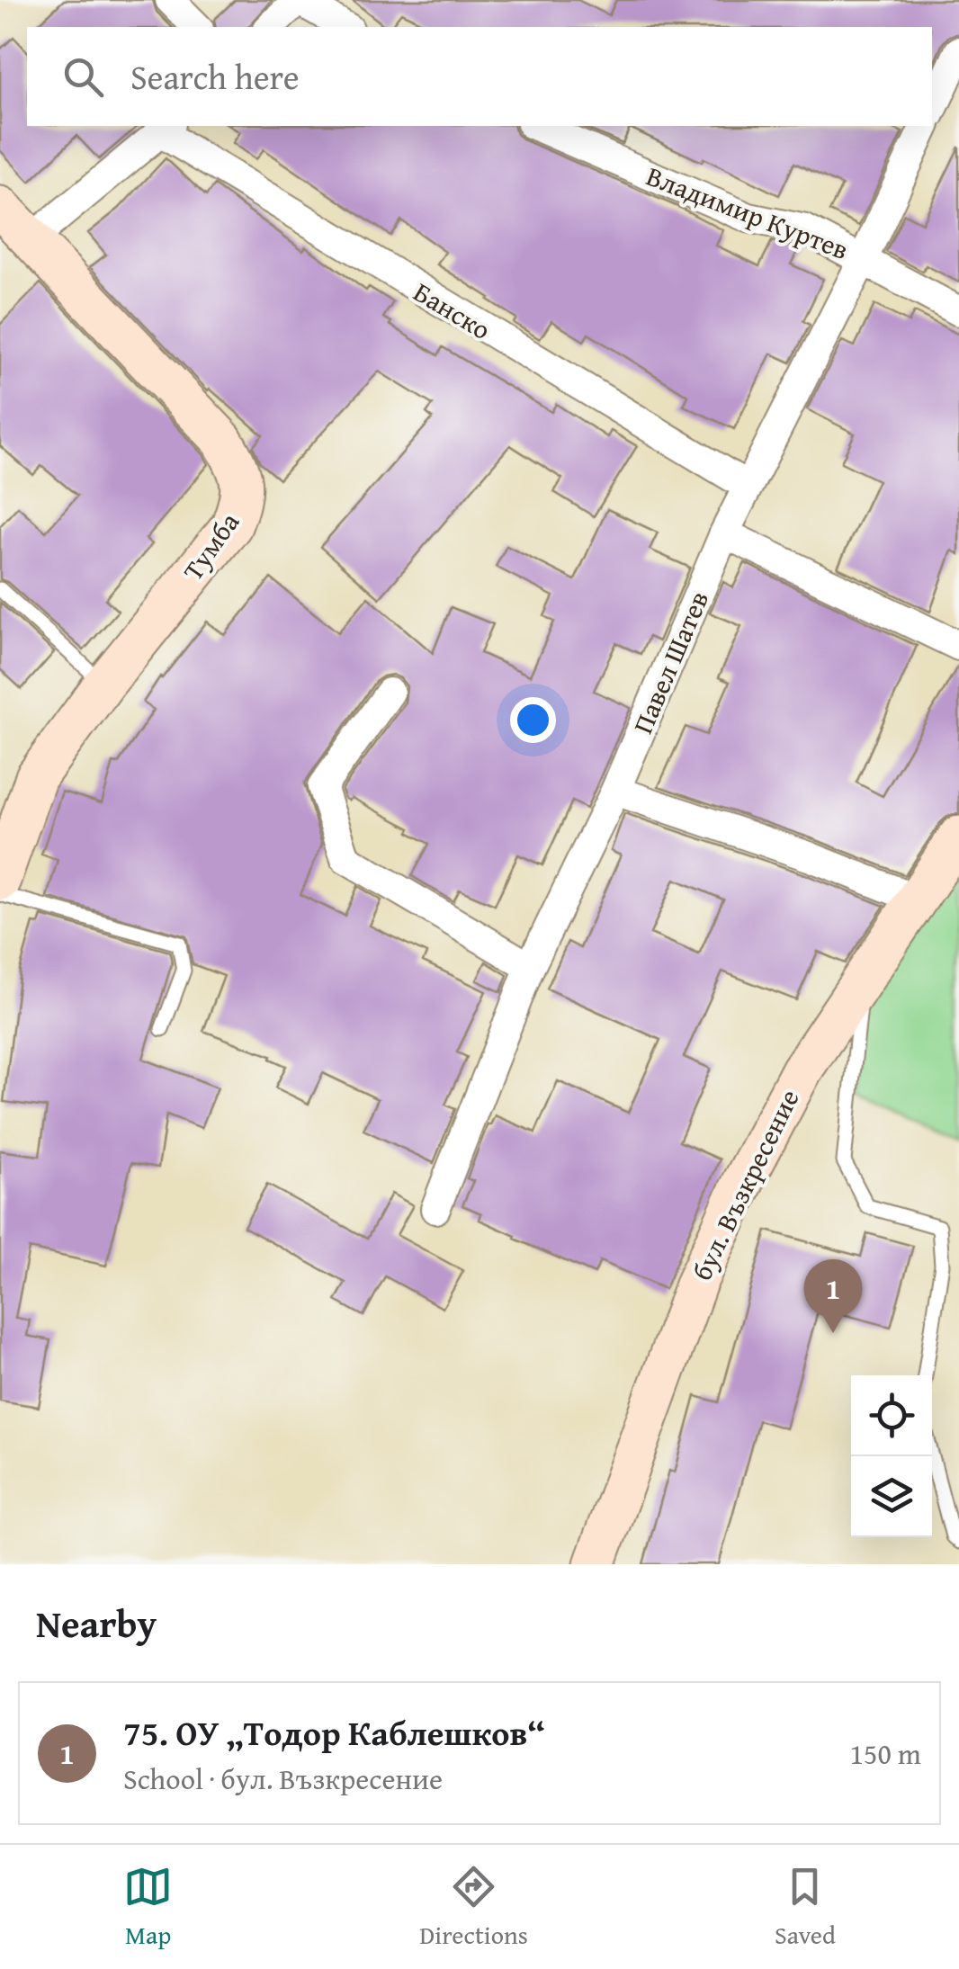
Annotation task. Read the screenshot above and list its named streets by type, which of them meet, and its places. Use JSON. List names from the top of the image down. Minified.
{"streets":{"street":["Владимир Куртев","Банско","Тумба","Павел Шатев","бул. Възкресение"]},"crossings":[["Владимир Куртев","Павел Шатев"],["Банско","Павел Шатев"]],"page":{"search":"Search here","pins":"1","heading":"Nearby","list":[{"mark":"1","name":"75. ОУ „Тодор Каблешков“","note":"School · бул. Възкресение","value":"150 m"}],"nav":["Map","Directions","Saved"]}}
